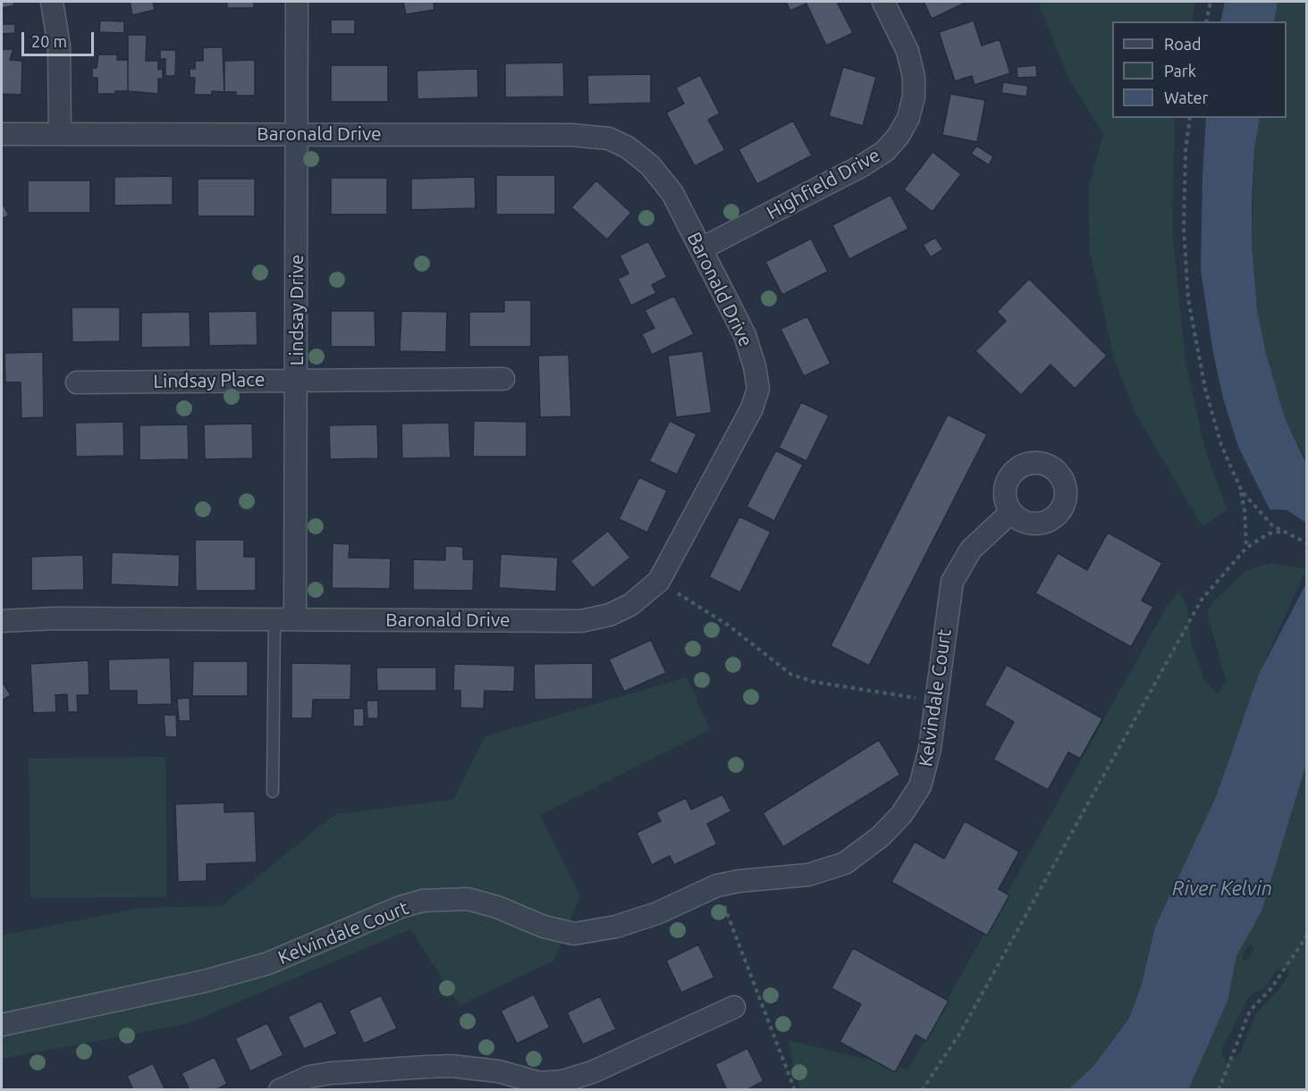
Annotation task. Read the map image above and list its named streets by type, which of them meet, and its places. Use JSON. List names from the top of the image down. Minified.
{"streets":{"street":["Baronald Drive","Highfield Drive","Lindsay Drive","Lindsay Place","Kelvindale Court"]},"crossings":[["Baronald Drive","Highfield Drive"],["Baronald Drive","Lindsay Drive"],["Lindsay Drive","Lindsay Place"]],"water":["River Kelvin"],"legend":["Road","Park","Water"],"scale_bar":"20 m"}
